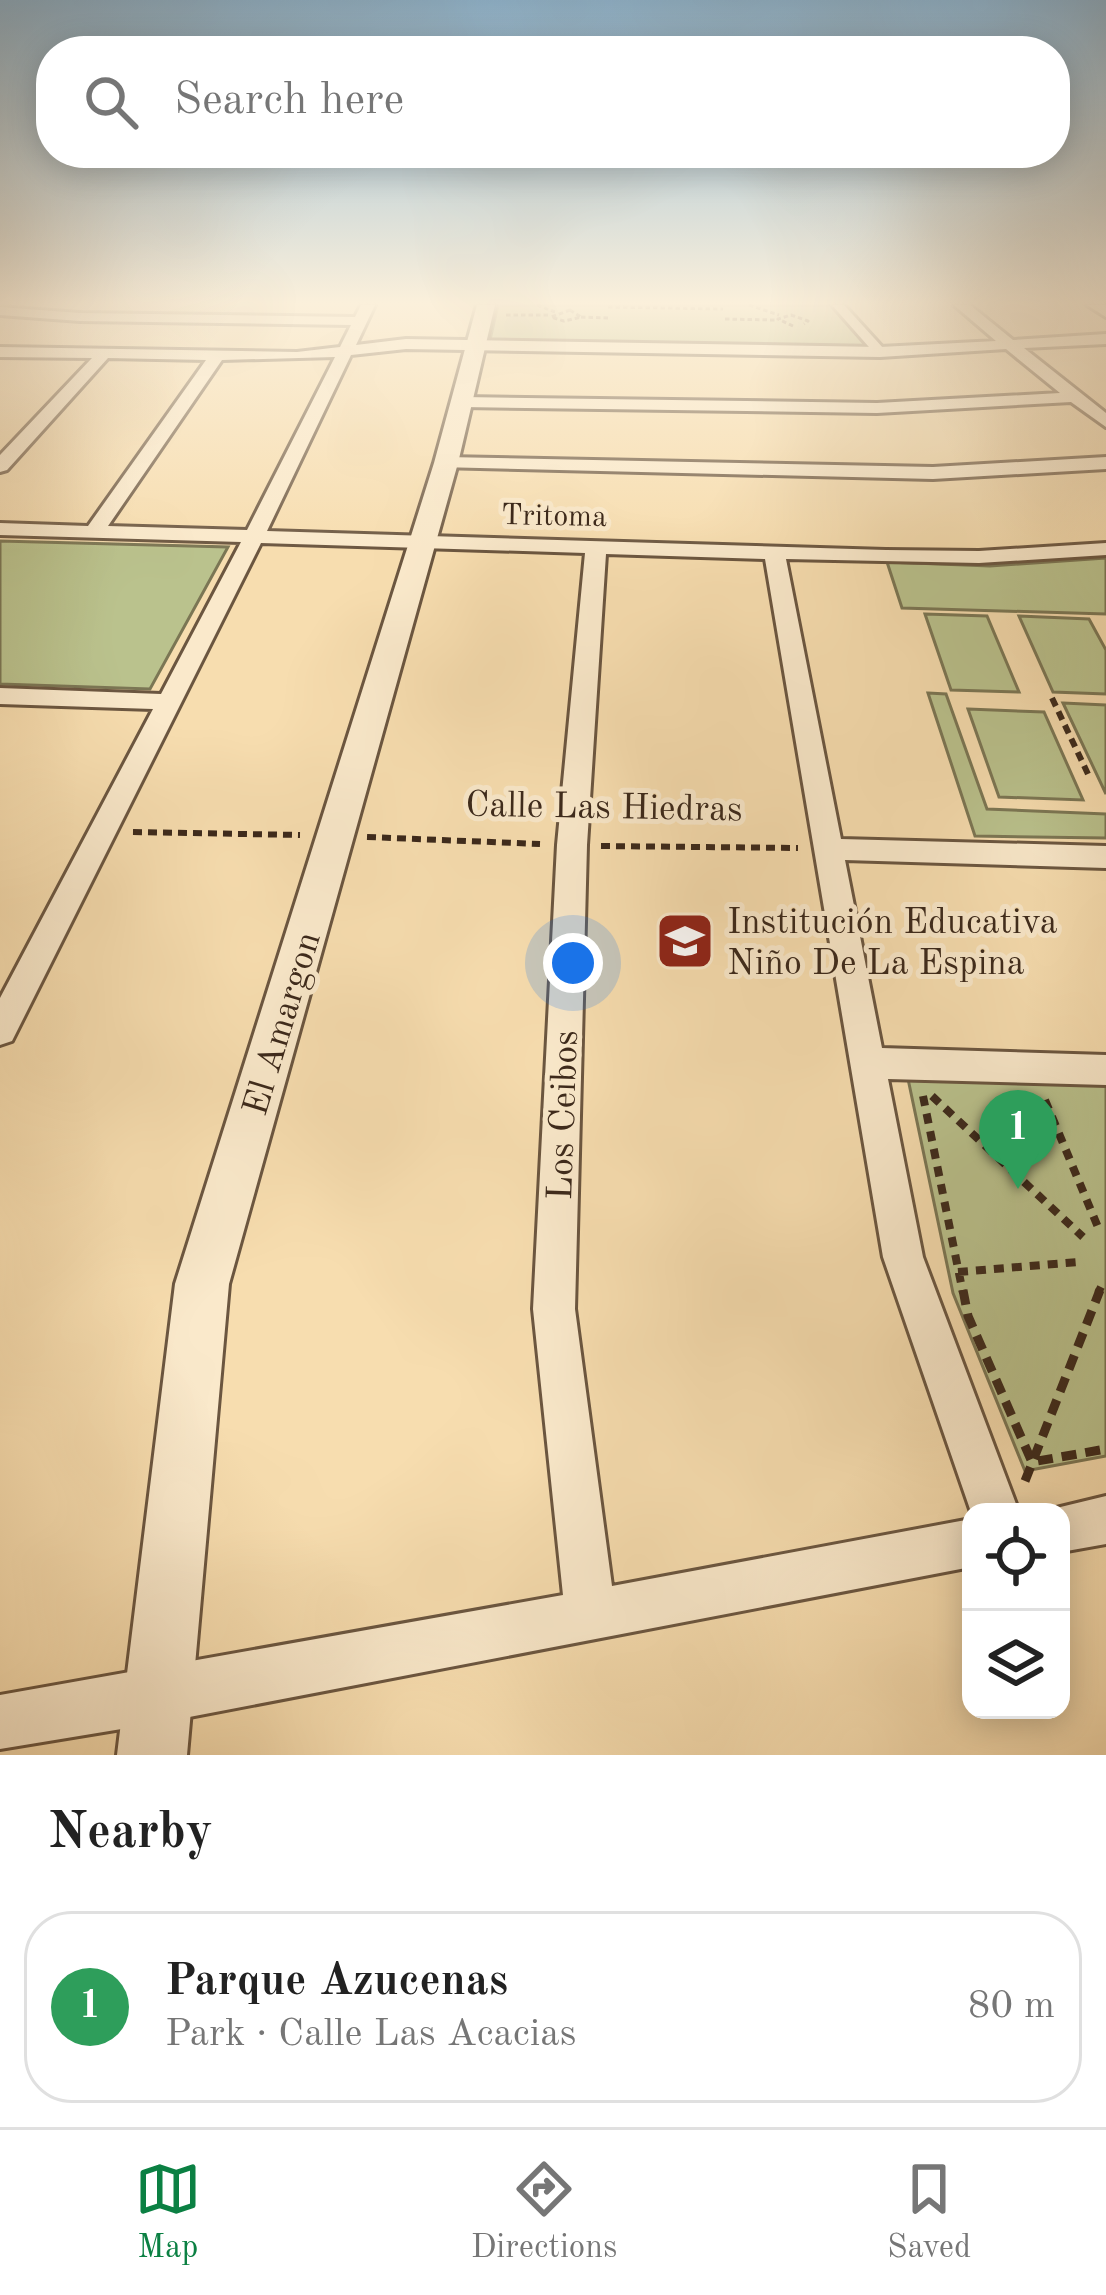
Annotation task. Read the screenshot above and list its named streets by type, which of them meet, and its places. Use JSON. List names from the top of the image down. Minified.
{"streets":{"street":["Tritoma","El Amargon","Los Ceibos"],"path":["Calle Las Hiedras"]},"crossings":[["Tritoma","El Amargon"],["Tritoma","Los Ceibos"],["Calle Las Hiedras","El Amargon"],["Calle Las Hiedras","Los Ceibos"]],"places":{"school or university":["Institución Educativa Niño De La Espina"]},"page":{"search":"Search here","pins":"1","heading":"Nearby","list":[{"mark":"1","name":"Parque Azucenas","note":"Park · Calle Las Acacias","value":"80 m"}],"nav":["Map","Directions","Saved"]}}
